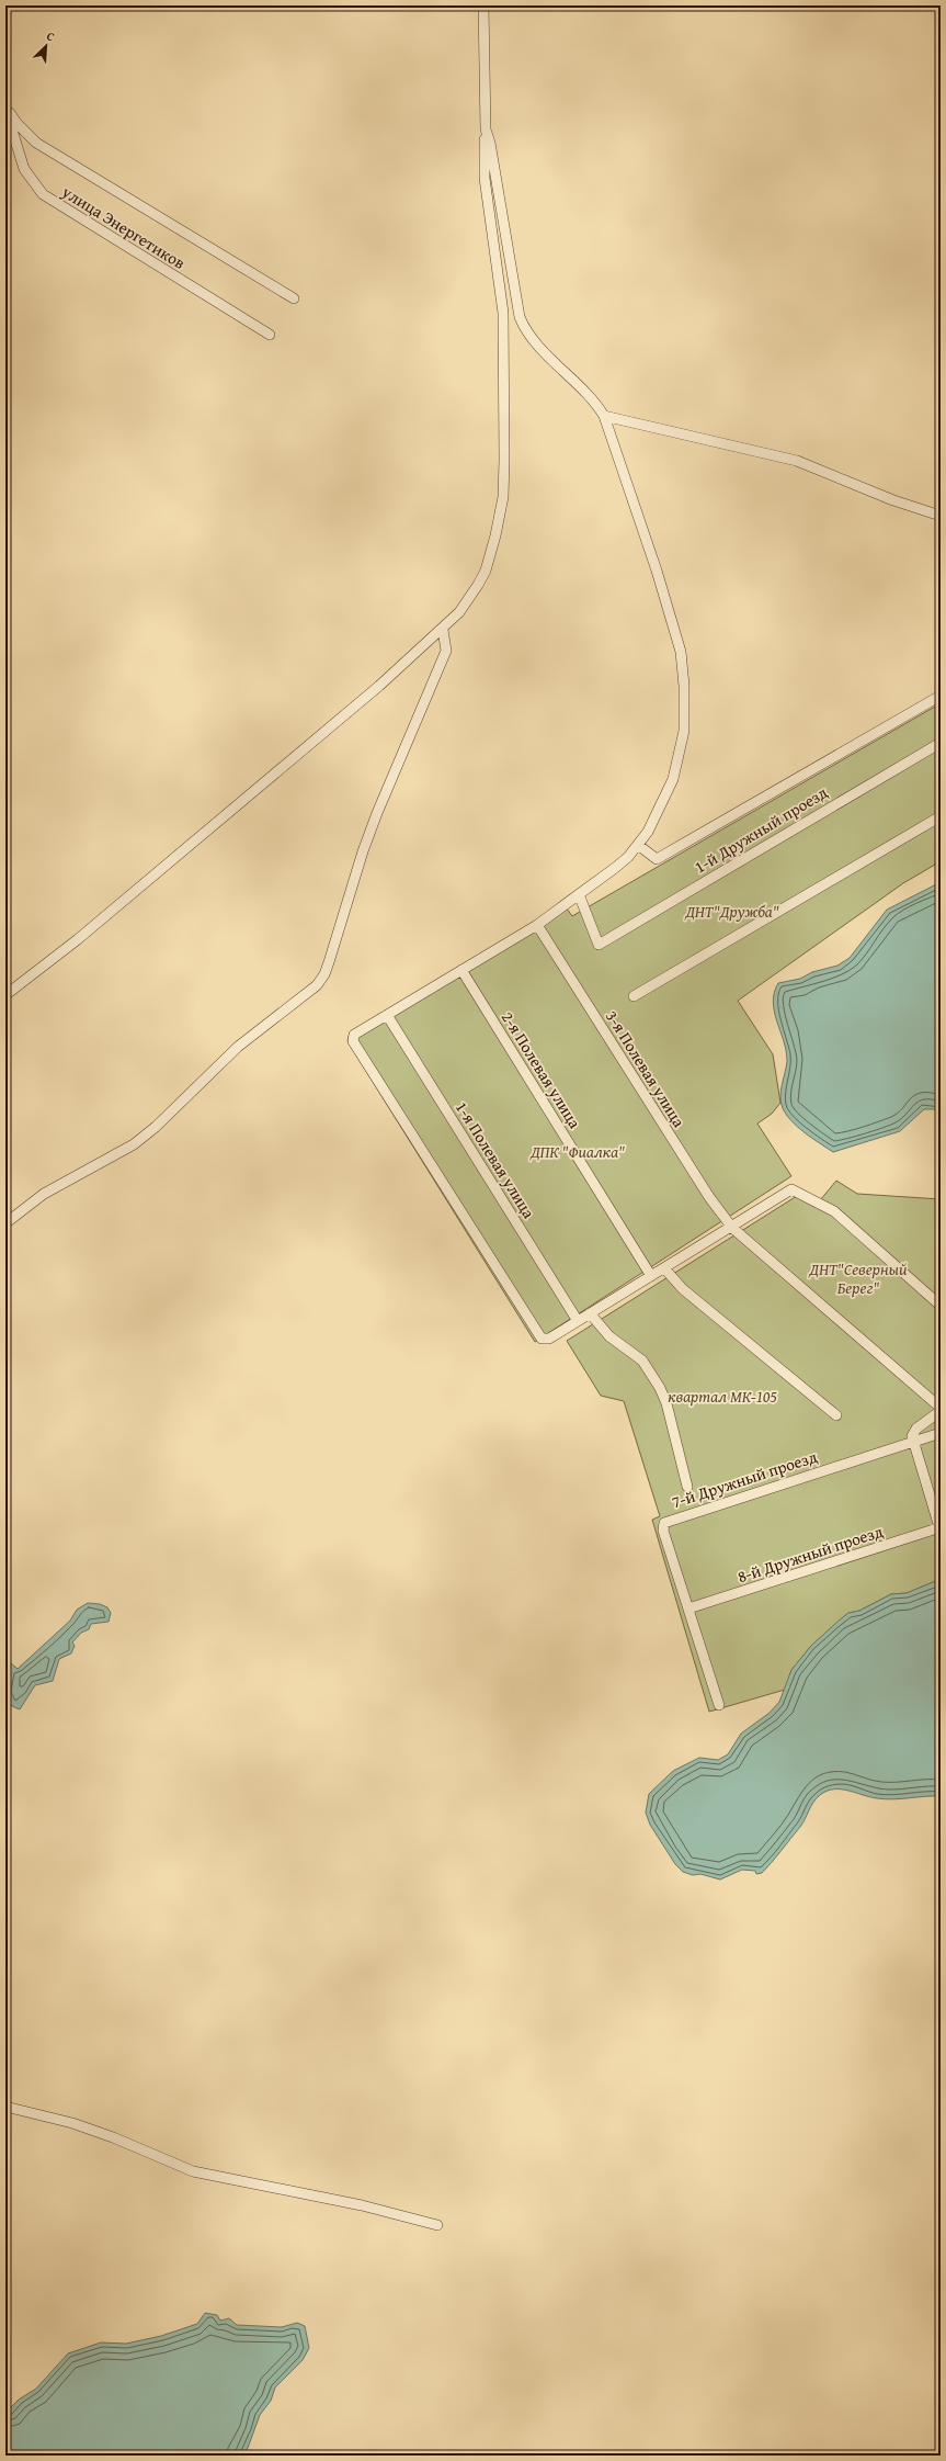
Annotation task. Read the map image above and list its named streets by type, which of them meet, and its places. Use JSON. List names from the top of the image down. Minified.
{"streets":{"street":["улица Энергетиков","1-й Дружный проезд","3-я Полевая улица","2-я Полевая улица","1-я Полевая улица","7-й Дружный проезд","8-й Дружный проезд"]},"crossings":[["7-й Дружный проезд","8-й Дружный проезд"]],"parks":["ДНТ\"Дружба\"","ДПК \"Фиалка\"","ДНТ\"Северный Берег\"","квартал МК-105"],"north":"top right"}
